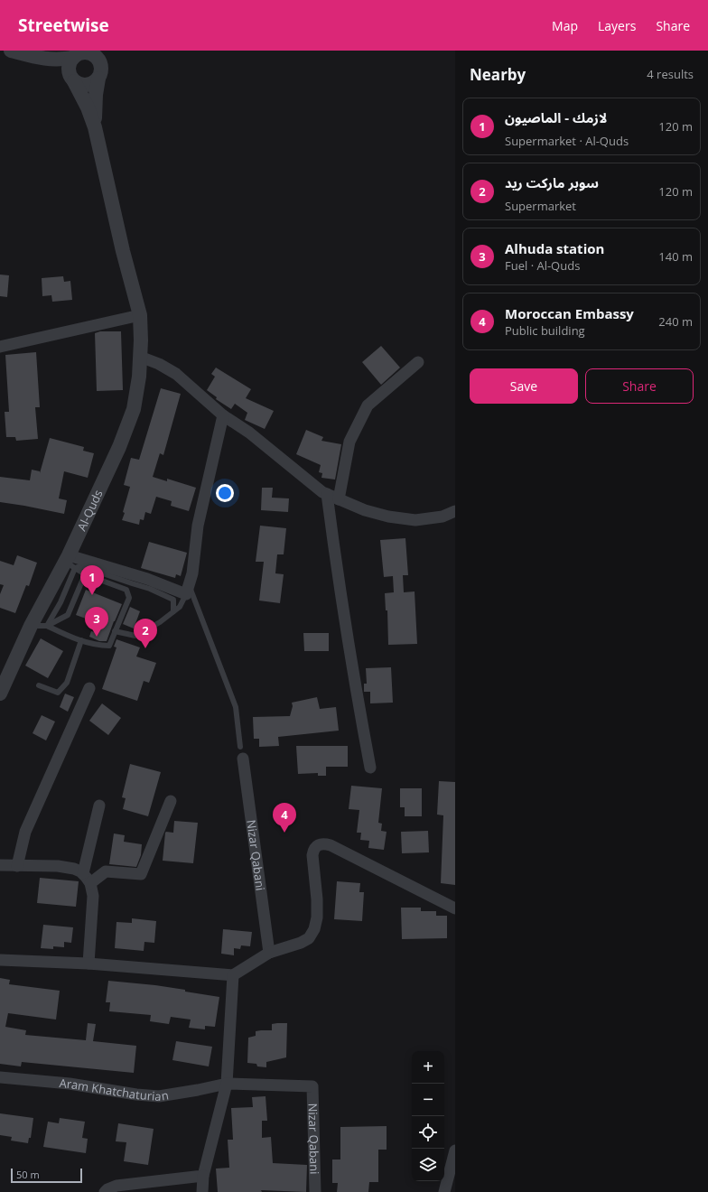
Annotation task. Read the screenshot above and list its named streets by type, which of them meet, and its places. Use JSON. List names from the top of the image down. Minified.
{"streets":{"street":["Al-Quds","Nizar Qabani","Aram Khatchaturian"]},"crossings":[["Nizar Qabani","Aram Khatchaturian"]],"scale_bar":"50 m","page":{"header":"Streetwise","nav":["Map","Layers","Share"],"heading":["Nearby","4 results"],"list":[{"mark":"1","name":"لازمك - الماصيون","note":"Supermarket · Al-Quds","value":"120 m"},{"mark":"2","name":"سوبر ماركت ريد","note":"Supermarket","value":"120 m"},{"mark":"3","name":"Alhuda station","note":"Fuel · Al-Quds","value":"140 m"},{"mark":"4","name":"Moroccan Embassy","note":"Public building","value":"240 m"}],"buttons":["Save","Share"],"pins":["1","3","2","4"],"map_buttons":["+","−"],"scale":"50 m"}}
